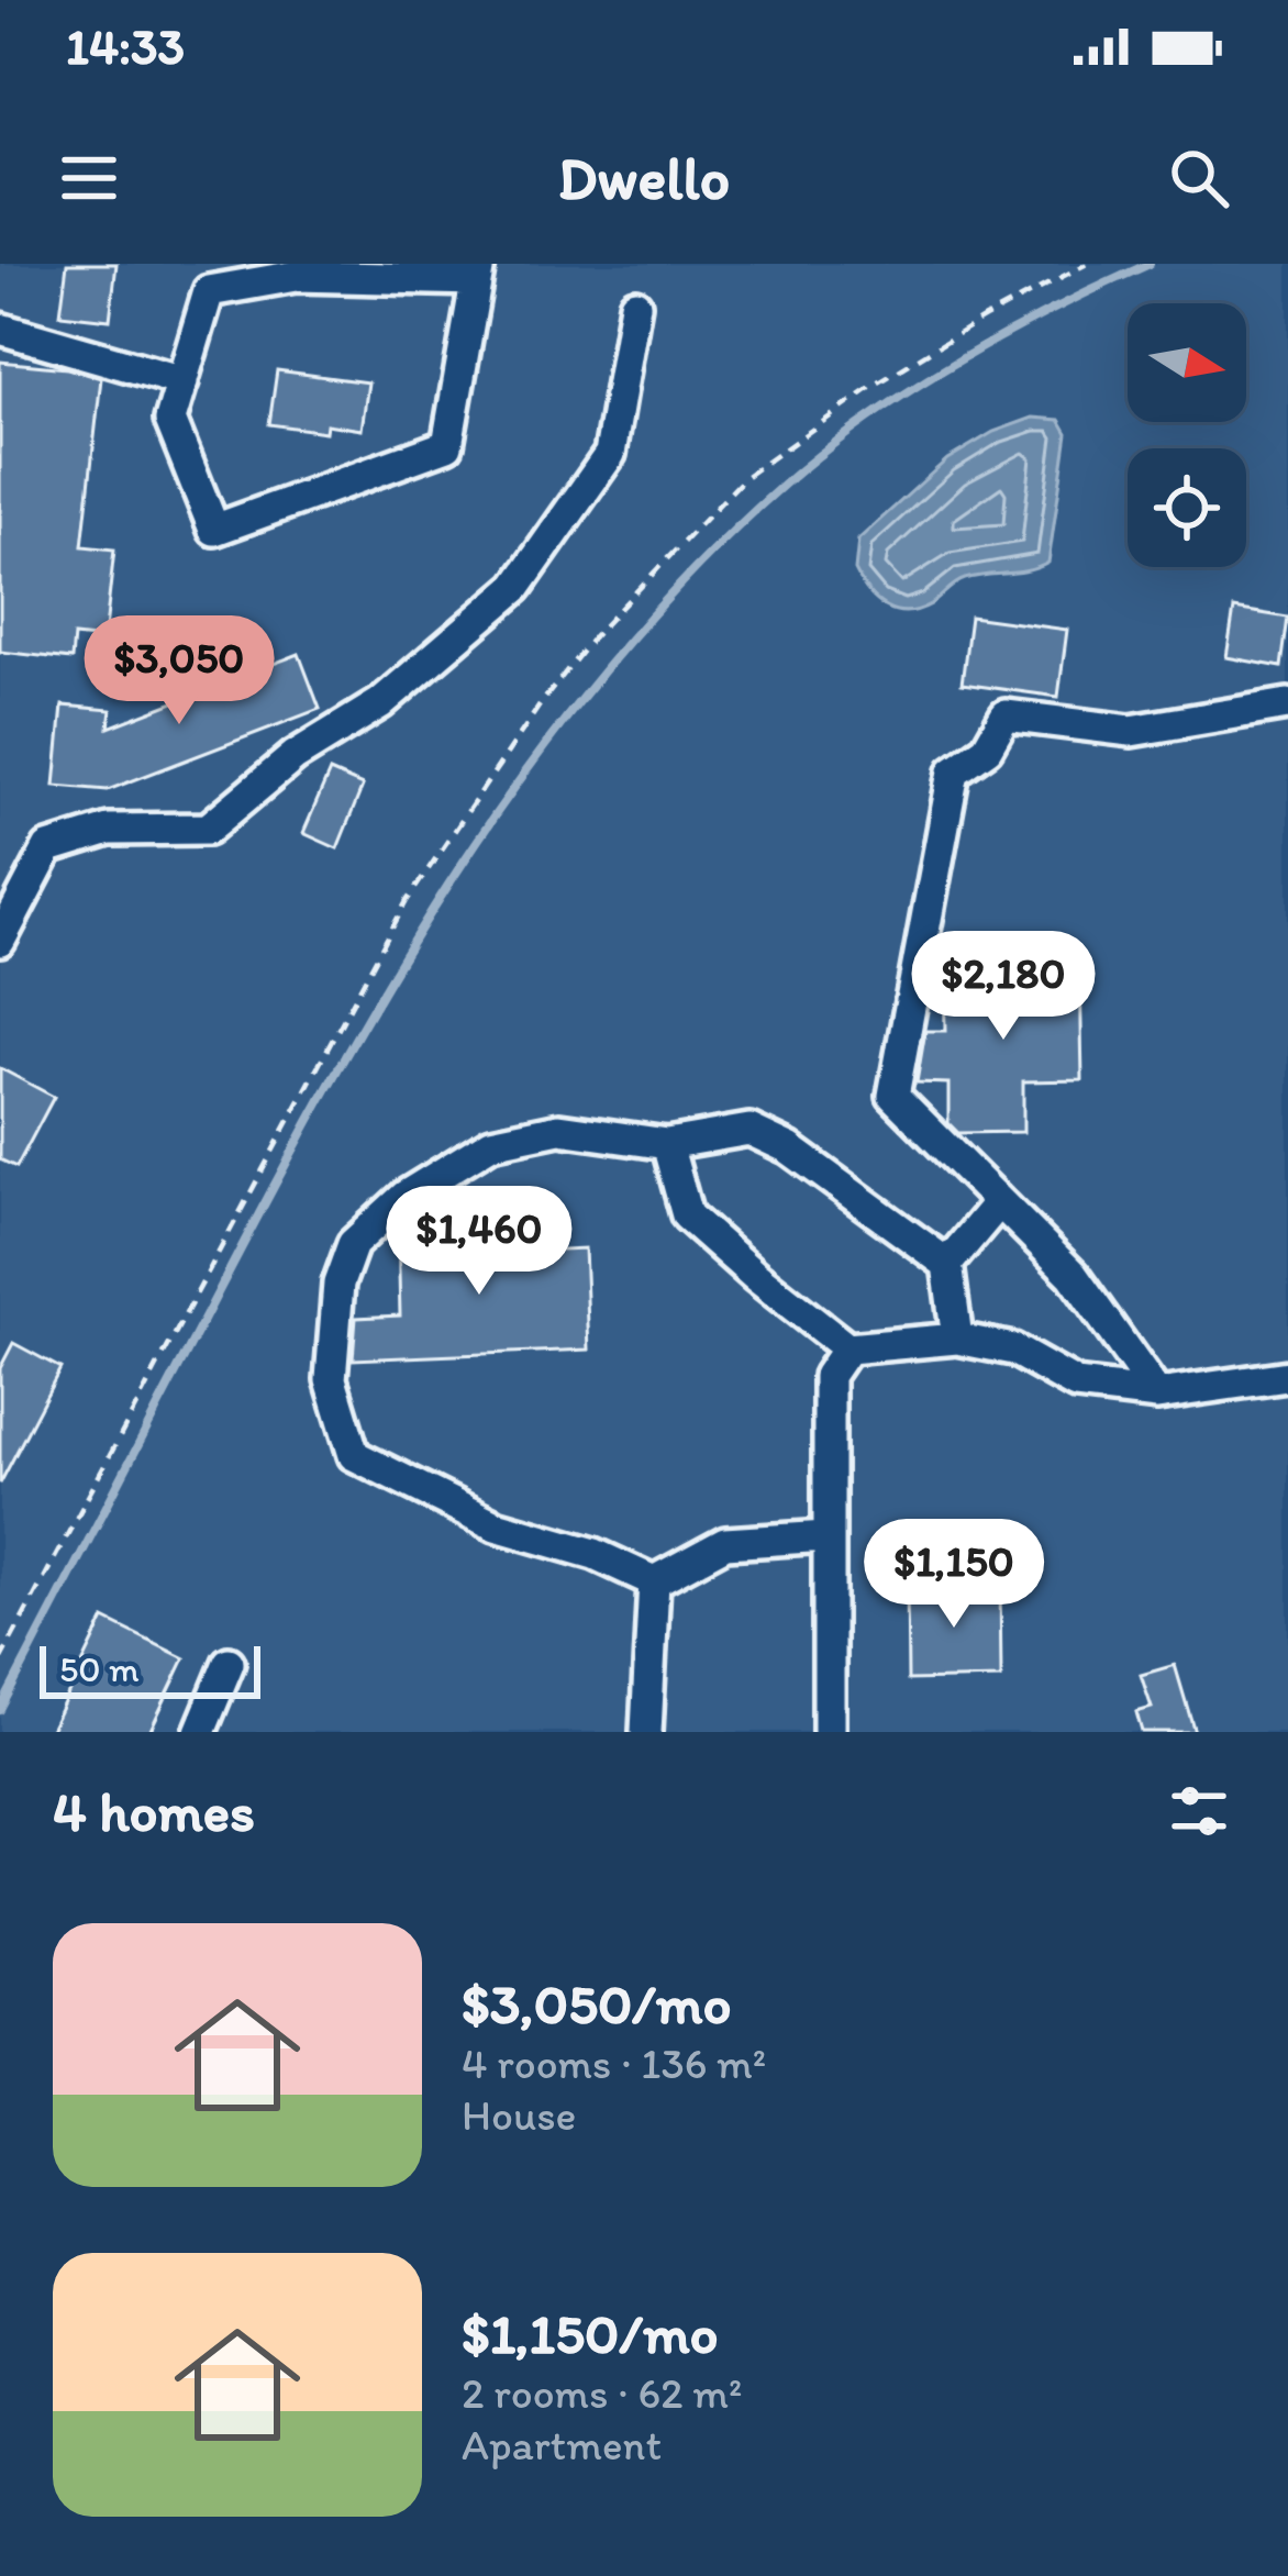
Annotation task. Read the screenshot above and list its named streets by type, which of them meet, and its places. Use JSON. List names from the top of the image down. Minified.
{"scale_bar":"50 m","north":"right","page":{"status":"14:33","header":"Dwello","price":["$3,050","$2,180","$1,460","$1,150"],"scale":"50 m","heading":"4 homes","list":[{"name":"$3,050/mo","note":"4 rooms · 136 m² · House"},{"name":"$1,150/mo","note":"2 rooms · 62 m² · Apartment"}]}}
